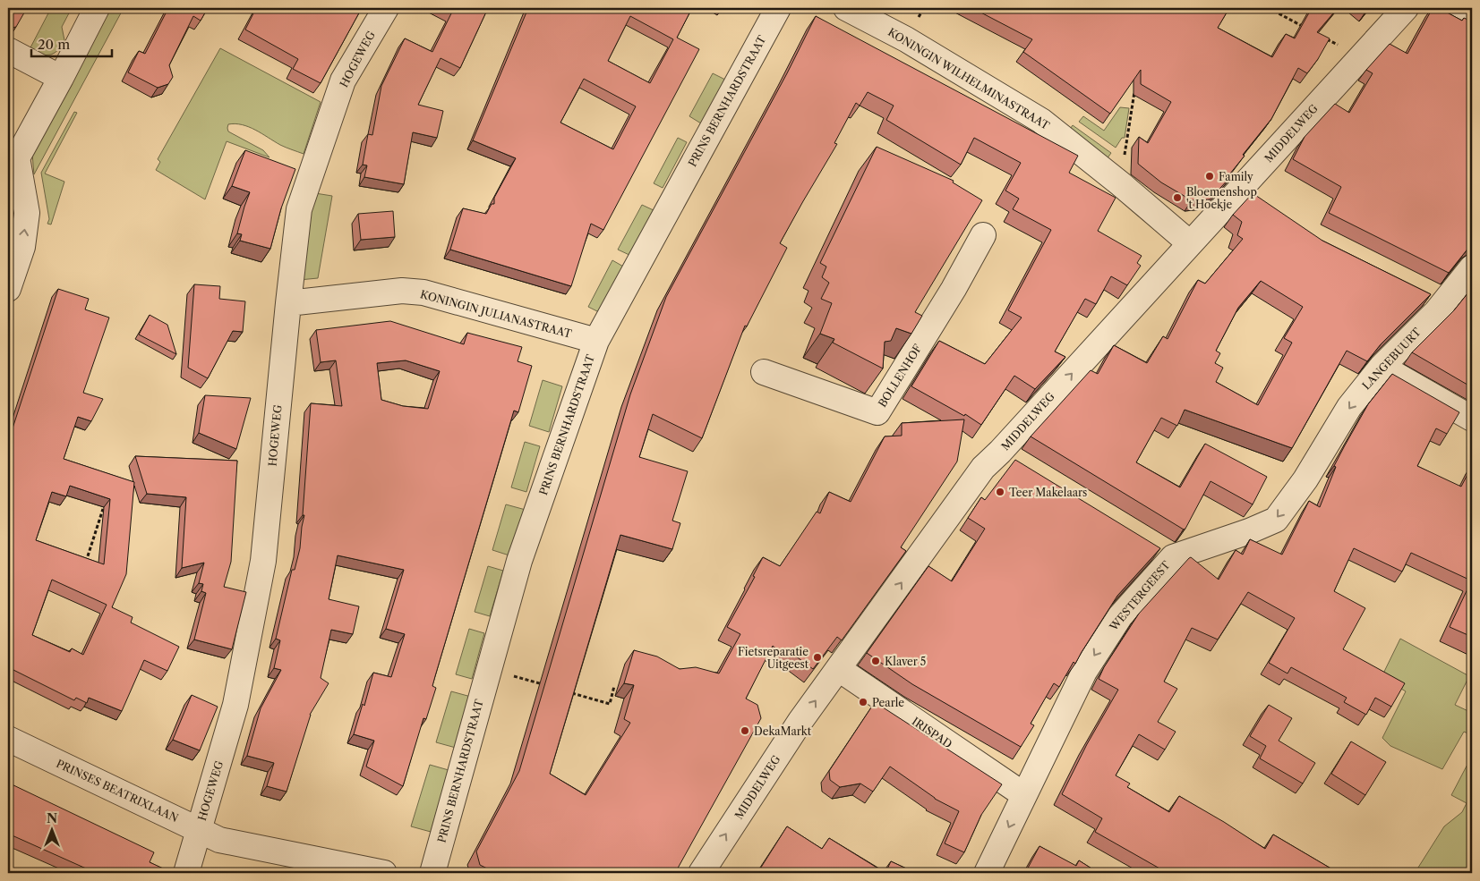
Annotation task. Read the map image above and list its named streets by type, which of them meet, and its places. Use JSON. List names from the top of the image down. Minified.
{"streets":{"street":["HOGEWEG","KONINGIN WILHELMINASTRAAT","PRINS BERNHARDSTRAAT","MIDDELWEG","KONINGIN JULIANASTRAAT","LANGEBUURT","BOLLENHOF","WESTERGEEST","IRISPAD","PRINSES BEATRIXLAAN"]},"crossings":[["HOGEWEG","KONINGIN JULIANASTRAAT"],["HOGEWEG","PRINSES BEATRIXLAAN"],["KONINGIN WILHELMINASTRAAT","MIDDELWEG"],["PRINS BERNHARDSTRAAT","KONINGIN JULIANASTRAAT"],["MIDDELWEG","IRISPAD"],["LANGEBUURT","WESTERGEEST"],["WESTERGEEST","IRISPAD"]],"one_way":["MIDDELWEG","LANGEBUURT","WESTERGEEST"],"places":["Family","Bloemenshop 't Hoekje","Teer Makelaars","Fietsreparatie Uitgeest","Klaver 5","Pearle","DekaMarkt"],"scale_bar":"20 m","north":"top"}
